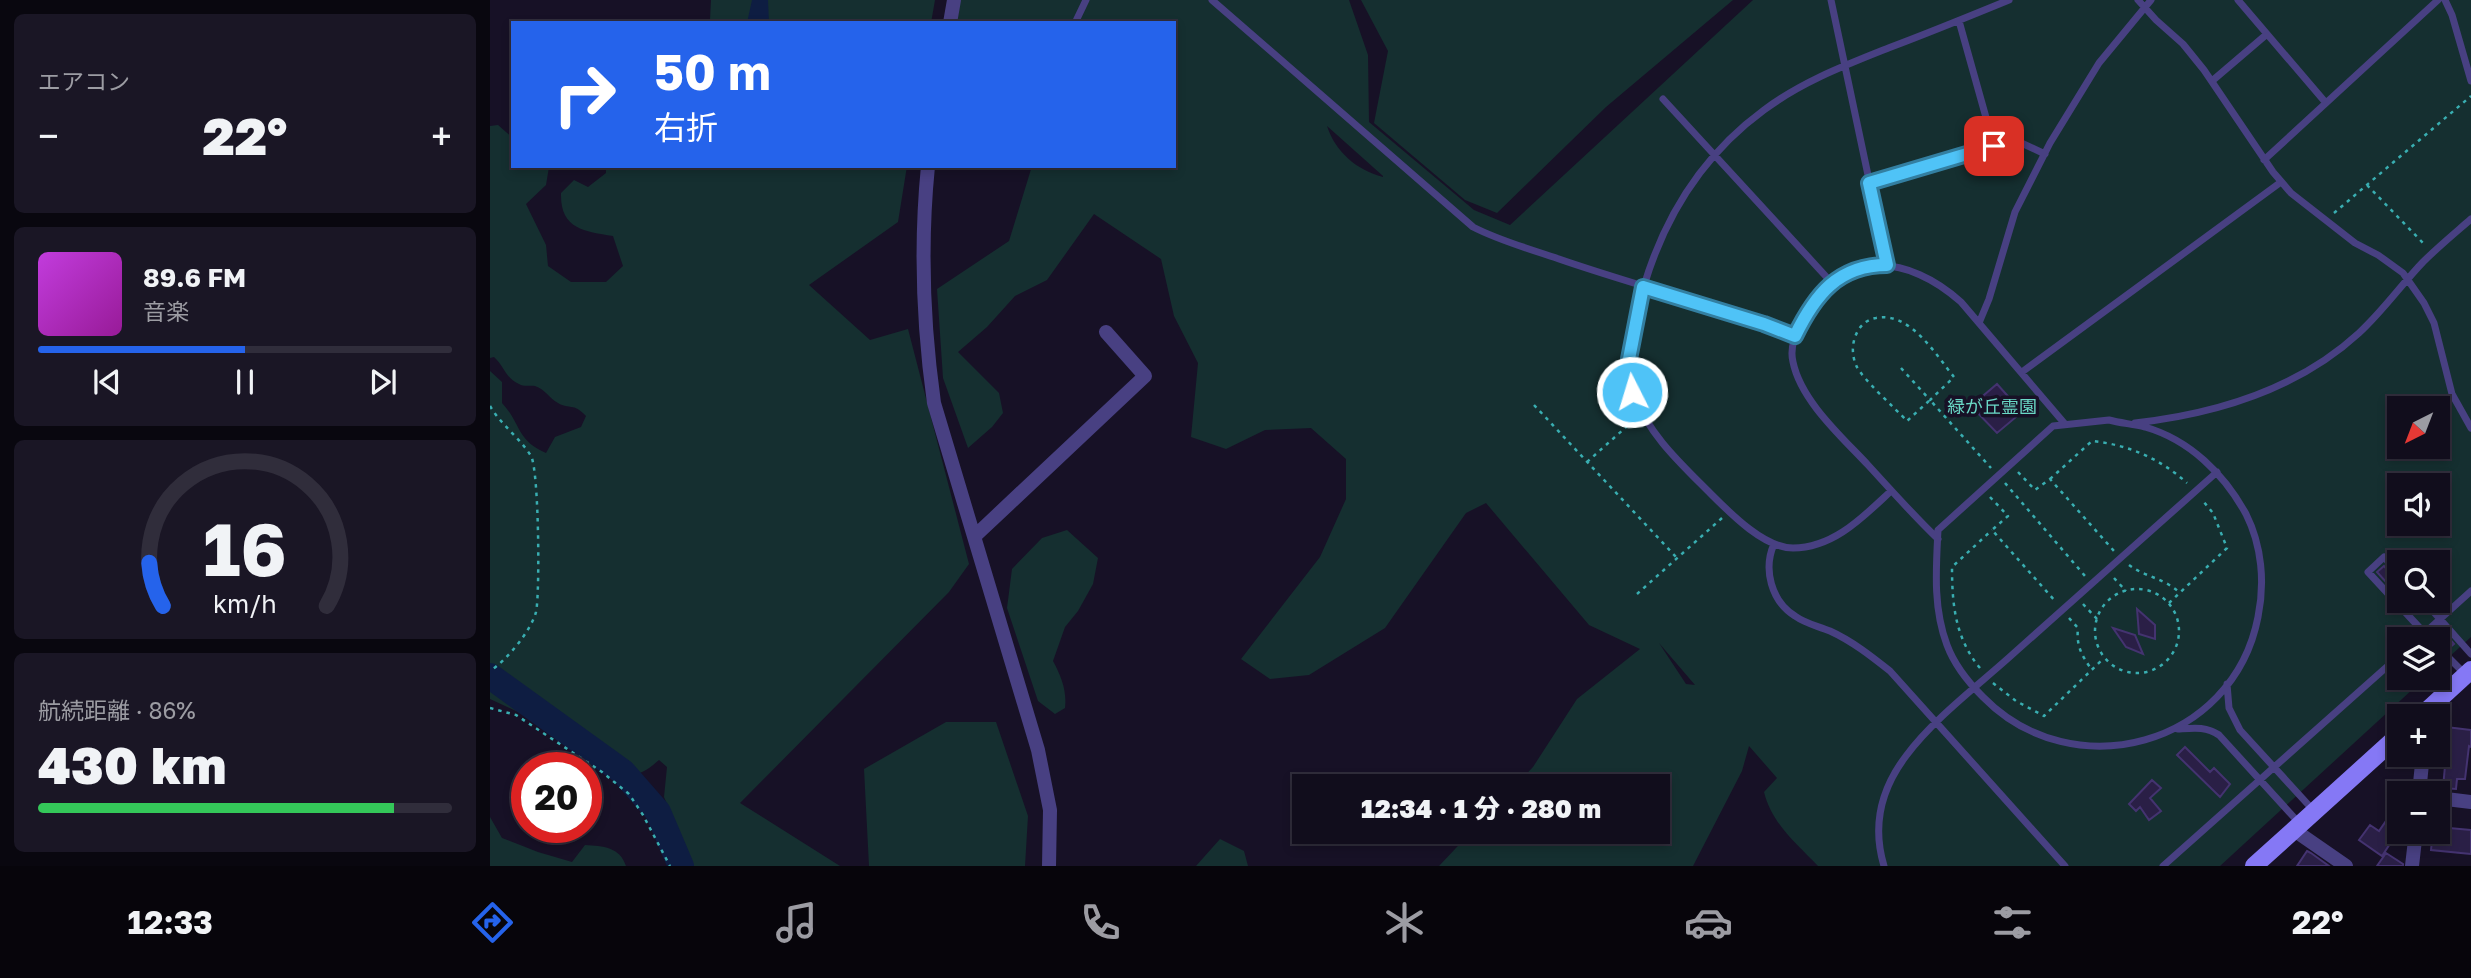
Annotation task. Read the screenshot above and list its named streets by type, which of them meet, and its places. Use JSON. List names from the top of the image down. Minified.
{"parks":["緑が丘霊園"],"north":"bottom left","page":{"tile":["エアコン",["航続距離 · 86%","430 km"]],"turn":["50 m","右折"],"heat":["−","22°","+"],"song":["89.6 FM","音楽"],"map_buttons":["+","−"],"limit":"20","trip":"12:34 · 1 分 · 280 m","tabs":["12:33","22°"],"gauge":["16","km/h"]}}
